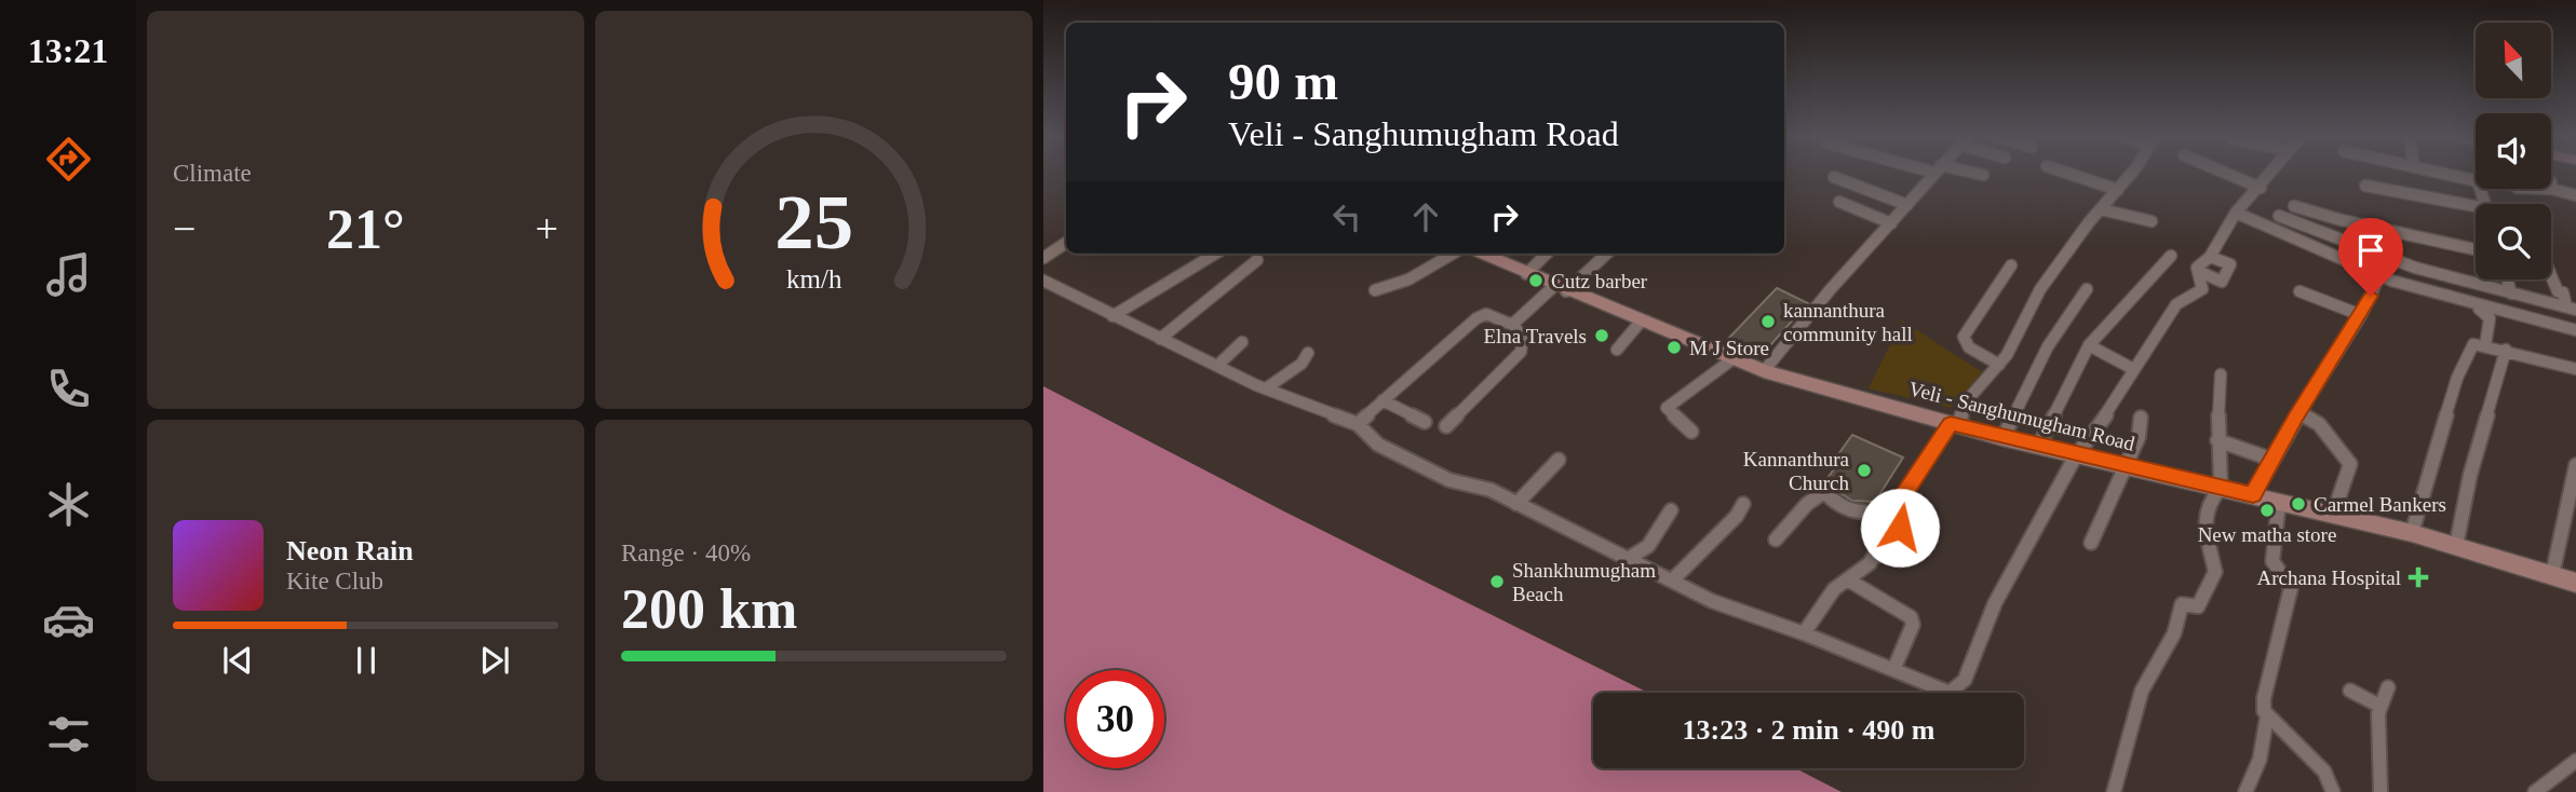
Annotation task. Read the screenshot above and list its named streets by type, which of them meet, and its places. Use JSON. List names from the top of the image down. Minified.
{"streets":{"main road":["Veli - Sanghumugham Road"]},"places":{"other":["Cutz barber","kannanthura community hall","Elna Travels","M J Store","Kannanthura Church","Carmel Bankers","New matha store","Shankhumugham Beach"],"health":["Archana Hospital"]},"north":"top left","page":{"tabs":"13:21","tile":["Climate",["Range · 40%","200 km"]],"turn":["90 m","Veli - Sanghumugham Road"],"heat":["−","21°","+"],"song":["Neon Rain","Kite Club"],"limit":"30","trip":"13:23 · 2 min · 490 m","gauge":["25","km/h"]}}
